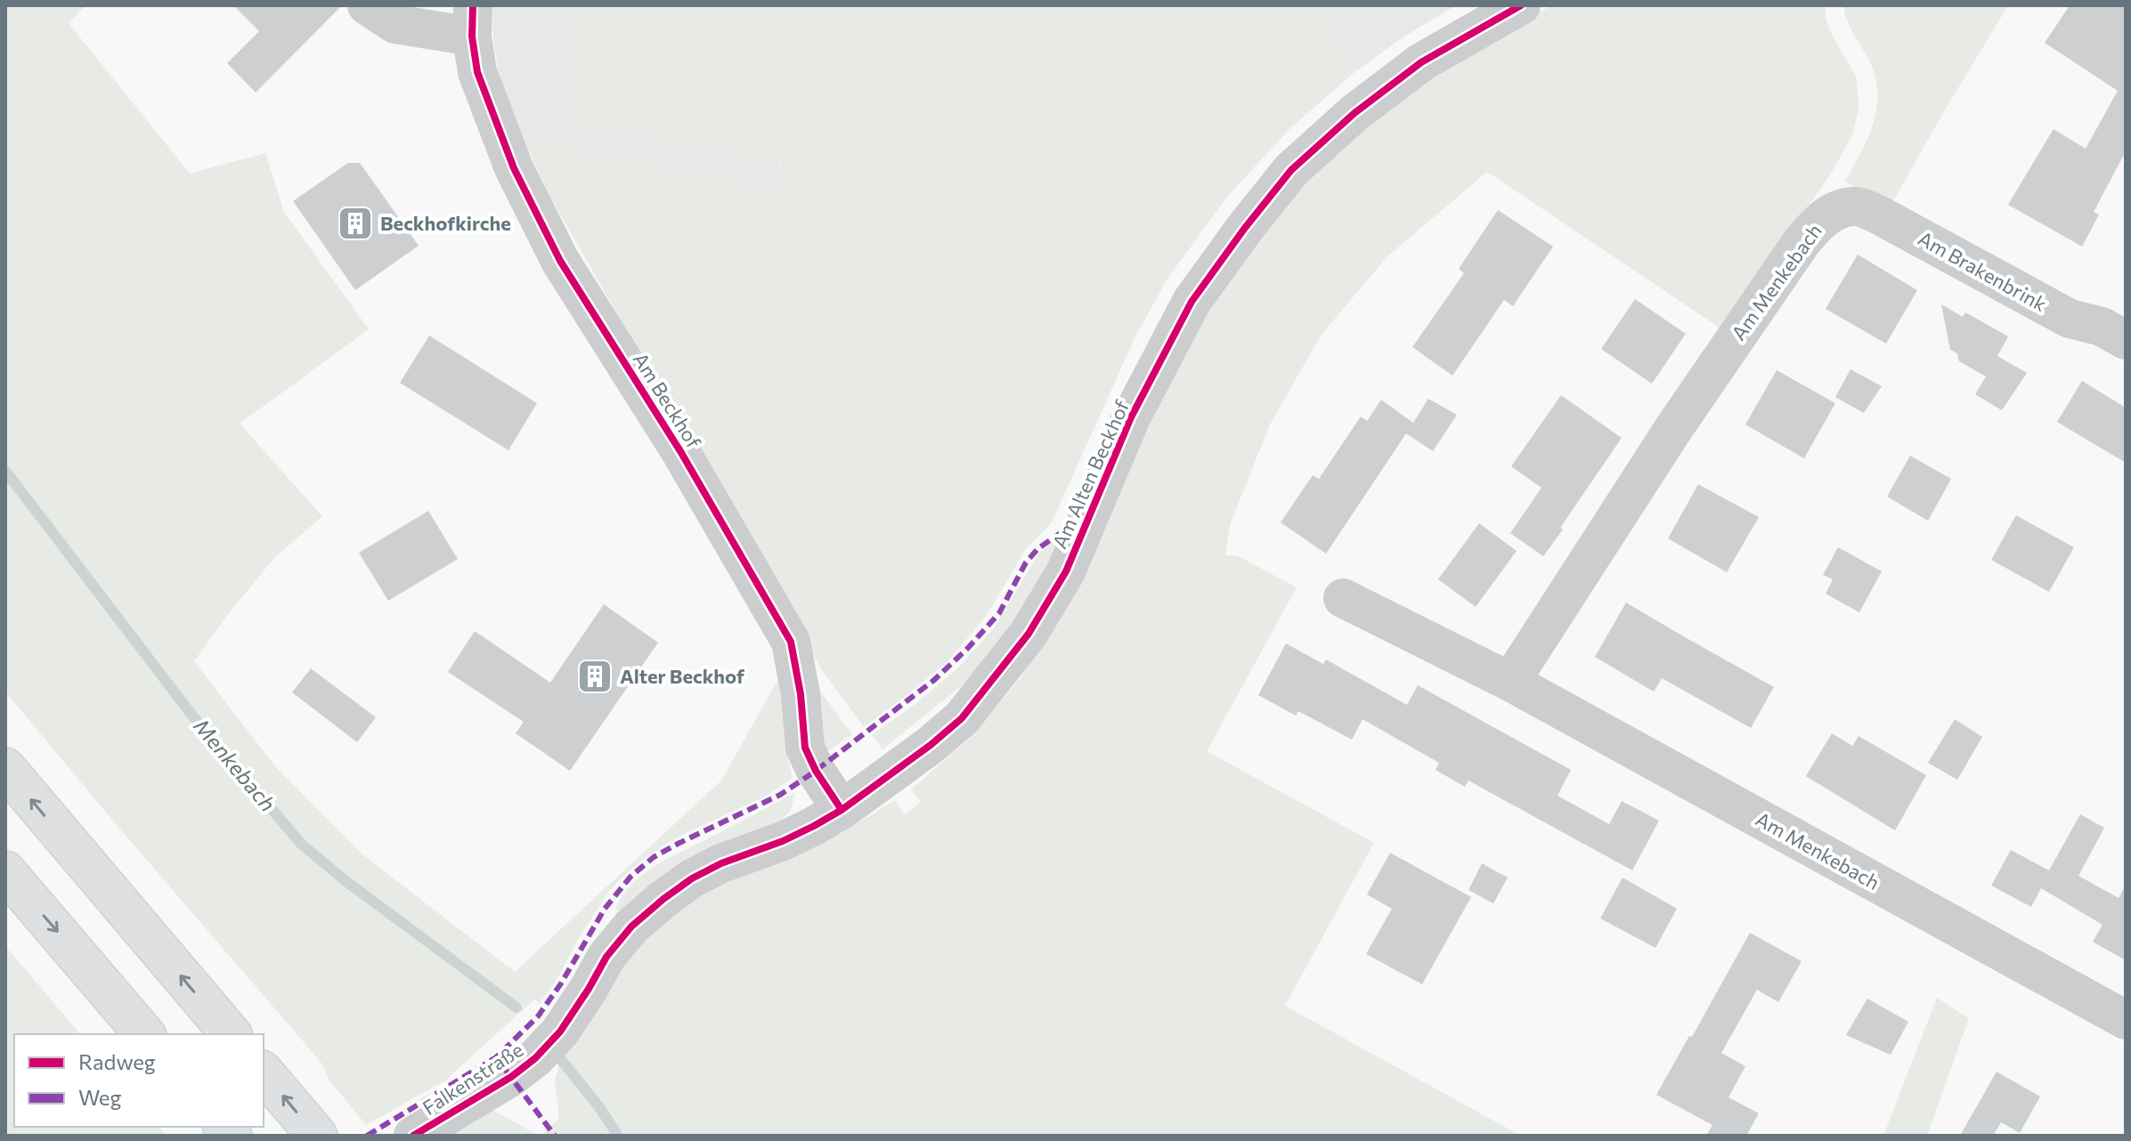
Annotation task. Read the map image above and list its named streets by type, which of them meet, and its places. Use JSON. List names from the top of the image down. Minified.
{"streets":{"street":["Am Brakenbrink","Am Menkebach","Am Beckhof","Am Alten Beckhof","Falkenstraße"]},"crossings":[["Am Brakenbrink","Am Menkebach"],["Am Beckhof","Am Alten Beckhof"],["Am Alten Beckhof","Falkenstraße"]],"water":["Menkebach"],"places":{"building":["Beckhofkirche","Alter Beckhof"]},"legend":["Radweg","Weg"]}
